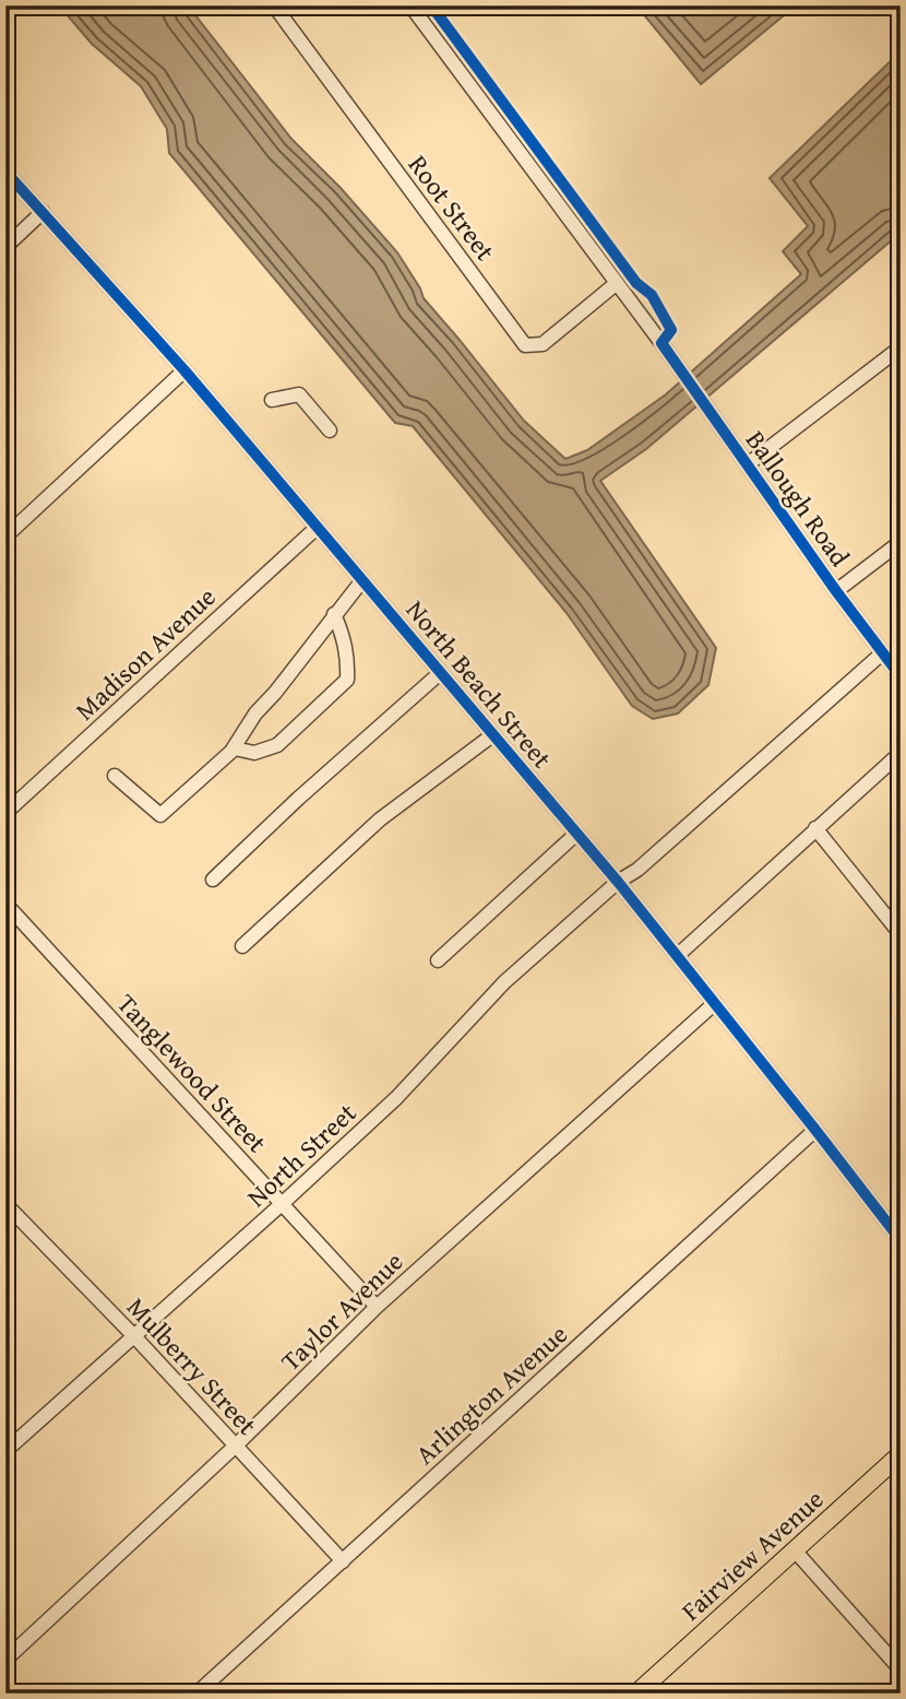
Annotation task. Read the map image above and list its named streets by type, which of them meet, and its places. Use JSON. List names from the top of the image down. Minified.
{"streets":{"main road":["Fairview Avenue"],"street":["Root Street","Ballough Road","Madison Avenue","North Beach Street","Tanglewood Street","North Street","Taylor Avenue","Mulberry Street","Arlington Avenue"]},"crossings":[["Root Street","Ballough Road"],["Ballough Road","North Street"],["Madison Avenue","North Beach Street"],["North Beach Street","North Street"],["North Beach Street","Taylor Avenue"],["North Beach Street","Arlington Avenue"],["Tanglewood Street","North Street"],["Tanglewood Street","Taylor Avenue"],["North Street","Mulberry Street"],["Taylor Avenue","Mulberry Street"],["Mulberry Street","Arlington Avenue"]]}
